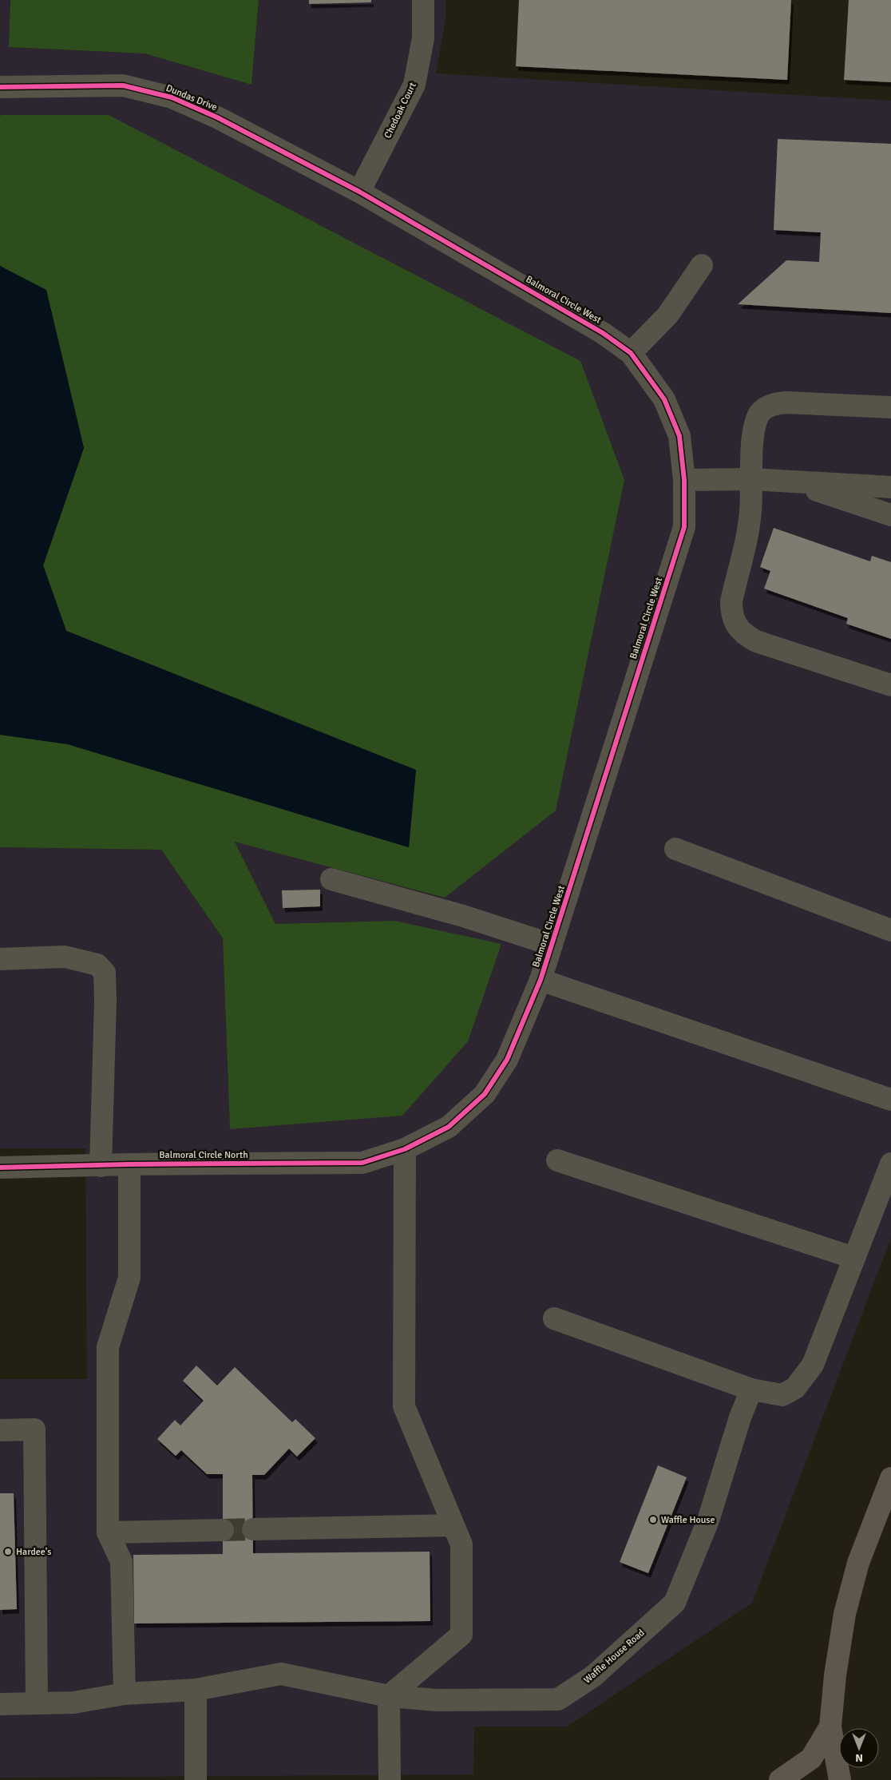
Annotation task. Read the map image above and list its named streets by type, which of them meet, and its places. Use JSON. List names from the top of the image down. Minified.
{"streets":{"street":["Dundas Drive","Chedoak Court","Balmoral Circle West","Balmoral Circle North","Waffle House Road"]},"crossings":[["Dundas Drive","Chedoak Court"],["Dundas Drive","Balmoral Circle West"],["Chedoak Court","Balmoral Circle West"],["Balmoral Circle West","Balmoral Circle North"]],"places":["Waffle House","Hardee's"],"north":"bottom"}
